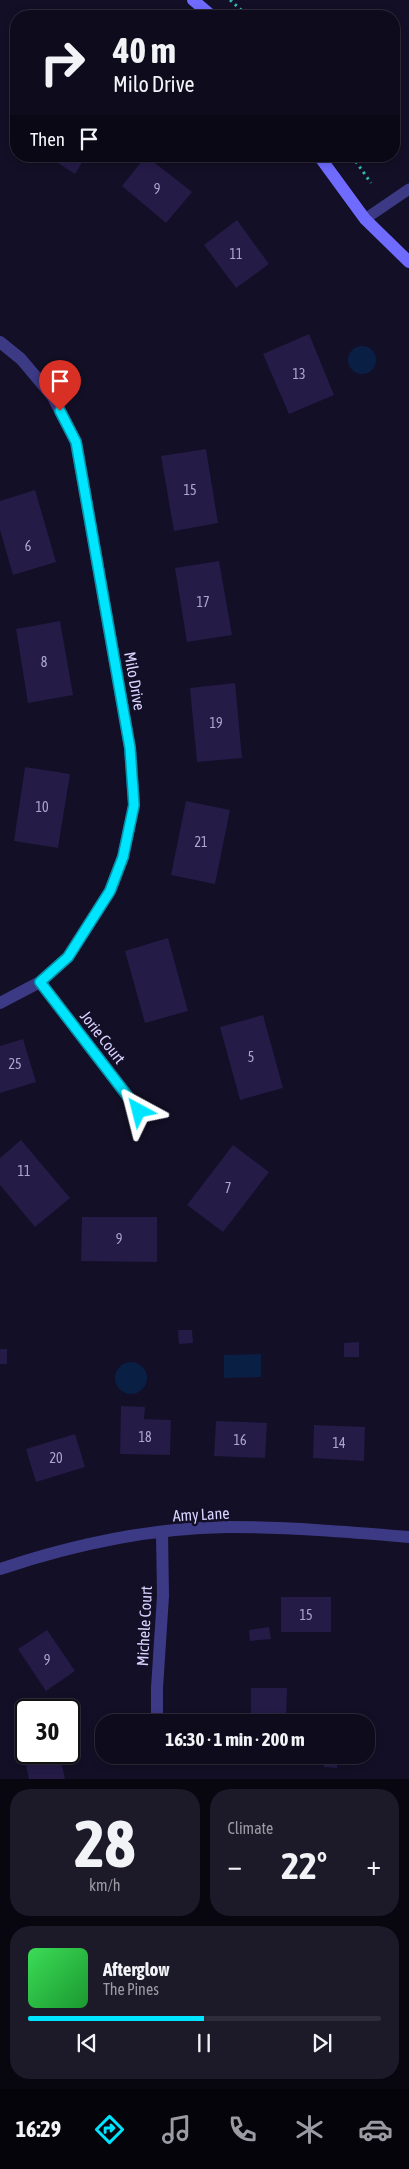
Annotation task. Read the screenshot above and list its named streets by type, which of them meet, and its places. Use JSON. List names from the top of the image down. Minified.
{"streets":{"street":["Milo Drive","Jorie Court","Amy Lane","Michele Court"]},"crossings":[["Milo Drive","Jorie Court"],["Amy Lane","Michele Court"]],"house_numbers":["9","11","13","15","6","17","8","19","10","21","5","25","11","7","9","18","16","14","20","15","9"],"page":{"turn":["40 m","Milo Drive"],"then":"Then","limit":"30","trip":"16:30 · 1 min · 200 m","tile":[["28","km/h"],"Climate"],"heat":["−","22°","+"],"song":["Afterglow","The Pines"],"tabs":"16:29"}}
